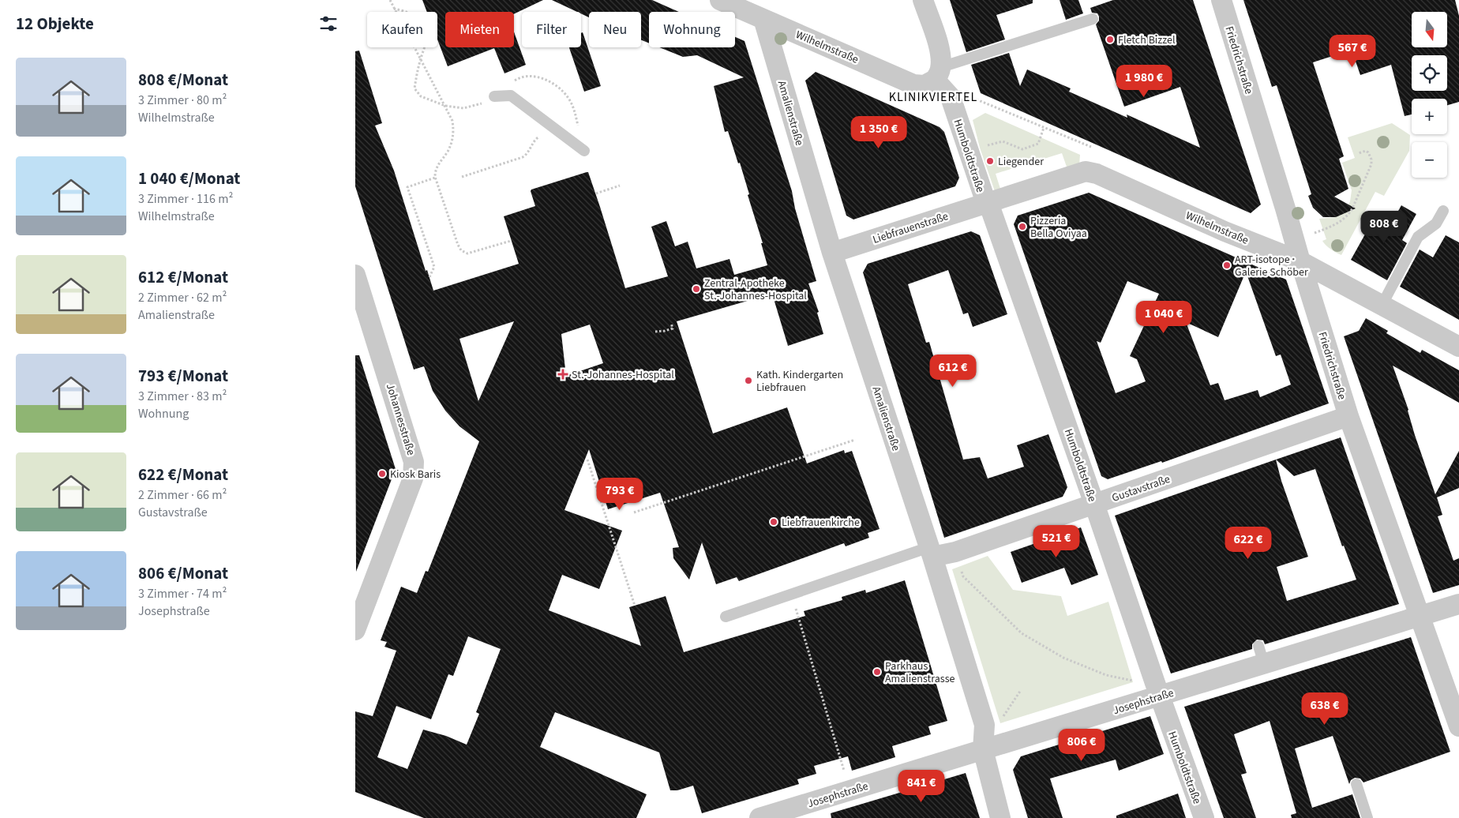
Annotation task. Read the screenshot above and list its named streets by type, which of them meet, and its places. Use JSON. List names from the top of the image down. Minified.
{"streets":{"street":["Wilhelmstraße","Friedrichstraße","Amalienstraße","Humboldtstraße","Liebfrauenstraße","Johannesstraße","Gustavstraße","Josephstraße"]},"crossings":[["Wilhelmstraße","Friedrichstraße"],["Wilhelmstraße","Amalienstraße"],["Wilhelmstraße","Humboldtstraße"],["Wilhelmstraße","Liebfrauenstraße"],["Friedrichstraße","Gustavstraße"],["Friedrichstraße","Josephstraße"],["Amalienstraße","Liebfrauenstraße"],["Amalienstraße","Gustavstraße"],["Amalienstraße","Josephstraße"],["Humboldtstraße","Liebfrauenstraße"],["Humboldtstraße","Gustavstraße"],["Humboldtstraße","Josephstraße"]],"districts":["KLINIKVIERTEL"],"places":{"other":["Fletch Bizzel","Liegender","Pizzeria Bella Oviyaa","ART-isotope · Galerie Schöber","Zentral-Apotheke St.-Johannes-Hospital","Kath. Kindergarten Liebfrauen","Kiosk Baris","Liebfrauenkirche","Parkhaus Amalienstrasse"],"health":["St.-Johannes-Hospital"]},"north":"bottom","page":{"heading":"12 Objekte","map_buttons":["+","−"],"chip":["Kaufen","Mieten","Filter","Neu","Wohnung"],"price":["567 €","1 980 €","1 350 €","808 €","1 040 €","612 €","793 €","521 €","622 €","638 €","806 €","841 €"],"list":[{"name":"808 €/Monat","note":"3 Zimmer · 80 m² · Wilhelmstraße"},{"name":"1 040 €/Monat","note":"3 Zimmer · 116 m² · Wilhelmstraße"},{"name":"612 €/Monat","note":"2 Zimmer · 62 m² · Amalienstraße"},{"name":"793 €/Monat","note":"3 Zimmer · 83 m² · Wohnung"},{"name":"622 €/Monat","note":"2 Zimmer · 66 m² · Gustavstraße"},{"name":"806 €/Monat","note":"3 Zimmer · 74 m² · Josephstraße"}]}}
